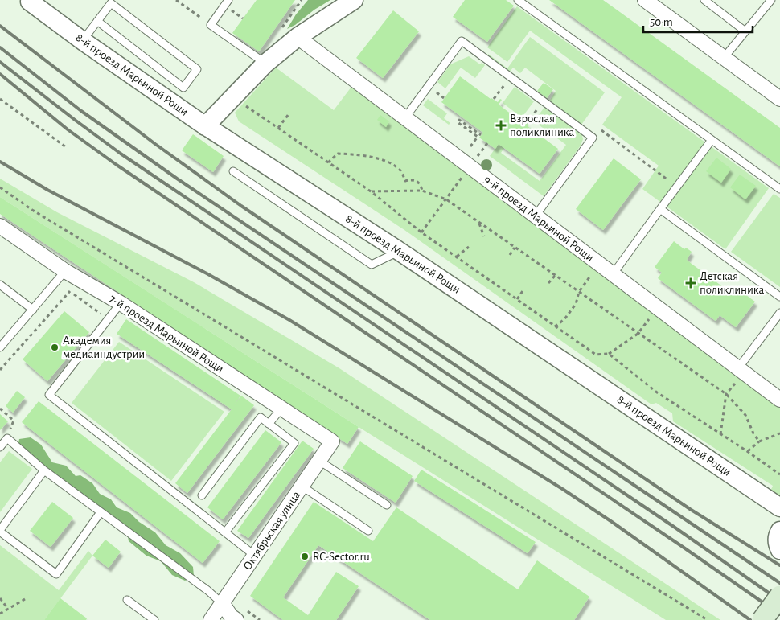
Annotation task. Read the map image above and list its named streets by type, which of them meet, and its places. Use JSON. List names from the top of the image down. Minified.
{"streets":{"street":["8-й проезд Марьиной Рощи","9-й проезд Марьиной Рощи","7-й проезд Марьиной Рощи","Октябрьская улица"]},"crossings":[["7-й проезд Марьиной Рощи","Октябрьская улица"]],"places":{"health":["Взрослая поликлиника","Детская поликлиника"],"other":["Академия медиаиндустрии","RC-Sector.ru"]},"scale_bar":"50 m"}
